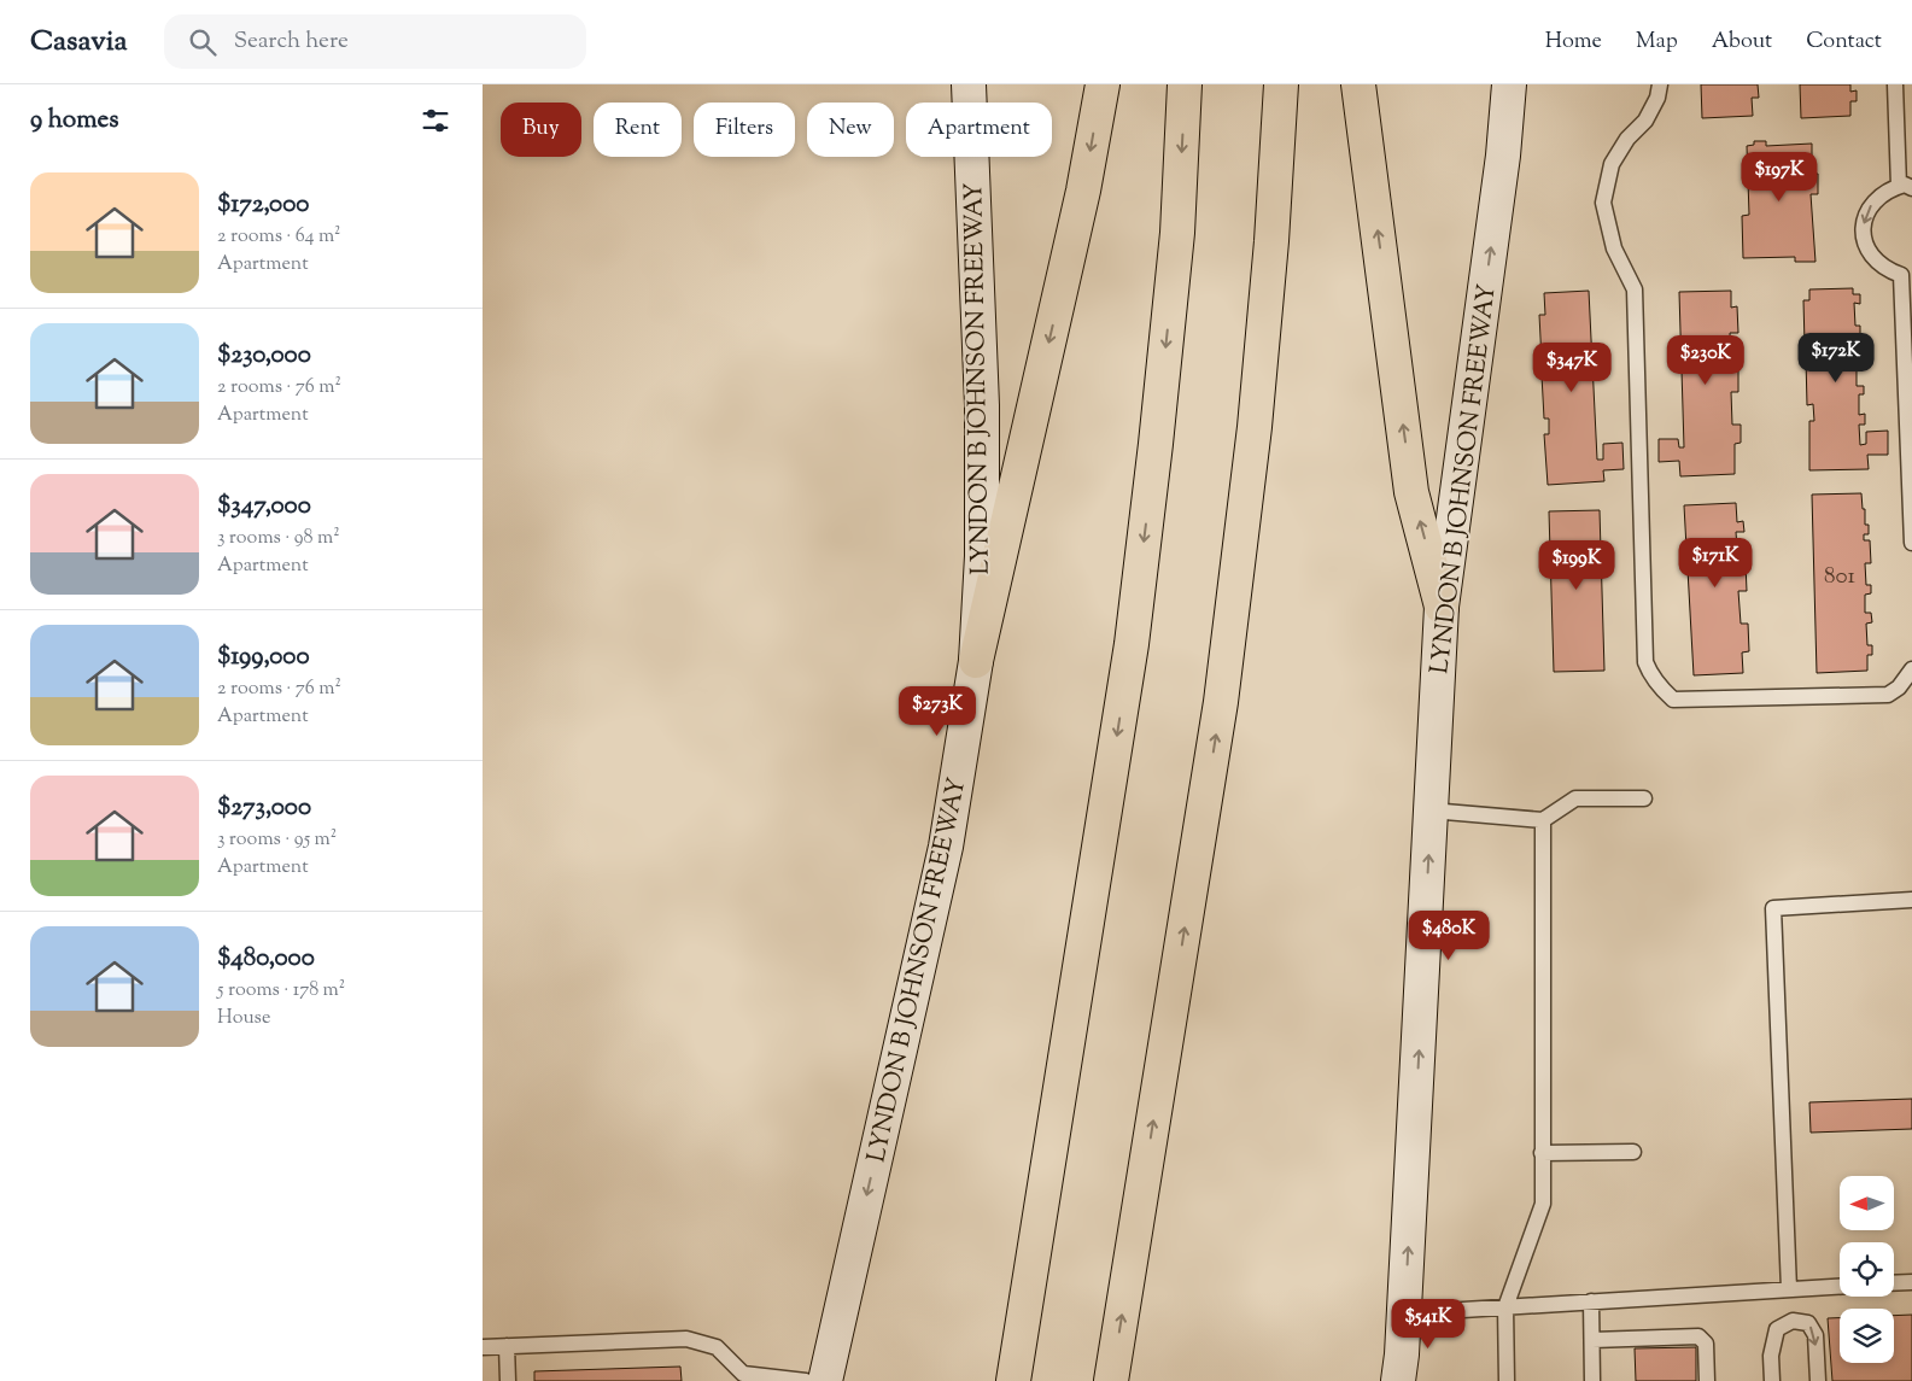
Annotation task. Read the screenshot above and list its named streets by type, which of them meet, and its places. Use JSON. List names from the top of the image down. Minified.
{"streets":{"main road":["LYNDON B JOHNSON FREEWAY"]},"house_numbers":["801"],"north":"left","page":{"header":"Casavia","search":"Search here","nav":["Home","Map","About","Contact"],"heading":"9 homes","chip":["Buy","Rent","Filters","New","Apartment"],"price":["$197K","$172K","$230K","$347K","$171K","$199K","$273K","$480K","$541K"],"list":[{"name":"$172,000","note":"2 rooms · 64 m² · Apartment"},{"name":"$230,000","note":"2 rooms · 76 m² · Apartment"},{"name":"$347,000","note":"3 rooms · 98 m² · Apartment"},{"name":"$199,000","note":"2 rooms · 76 m² · Apartment"},{"name":"$273,000","note":"3 rooms · 95 m² · Apartment"},{"name":"$480,000","note":"5 rooms · 178 m² · House"}]}}
